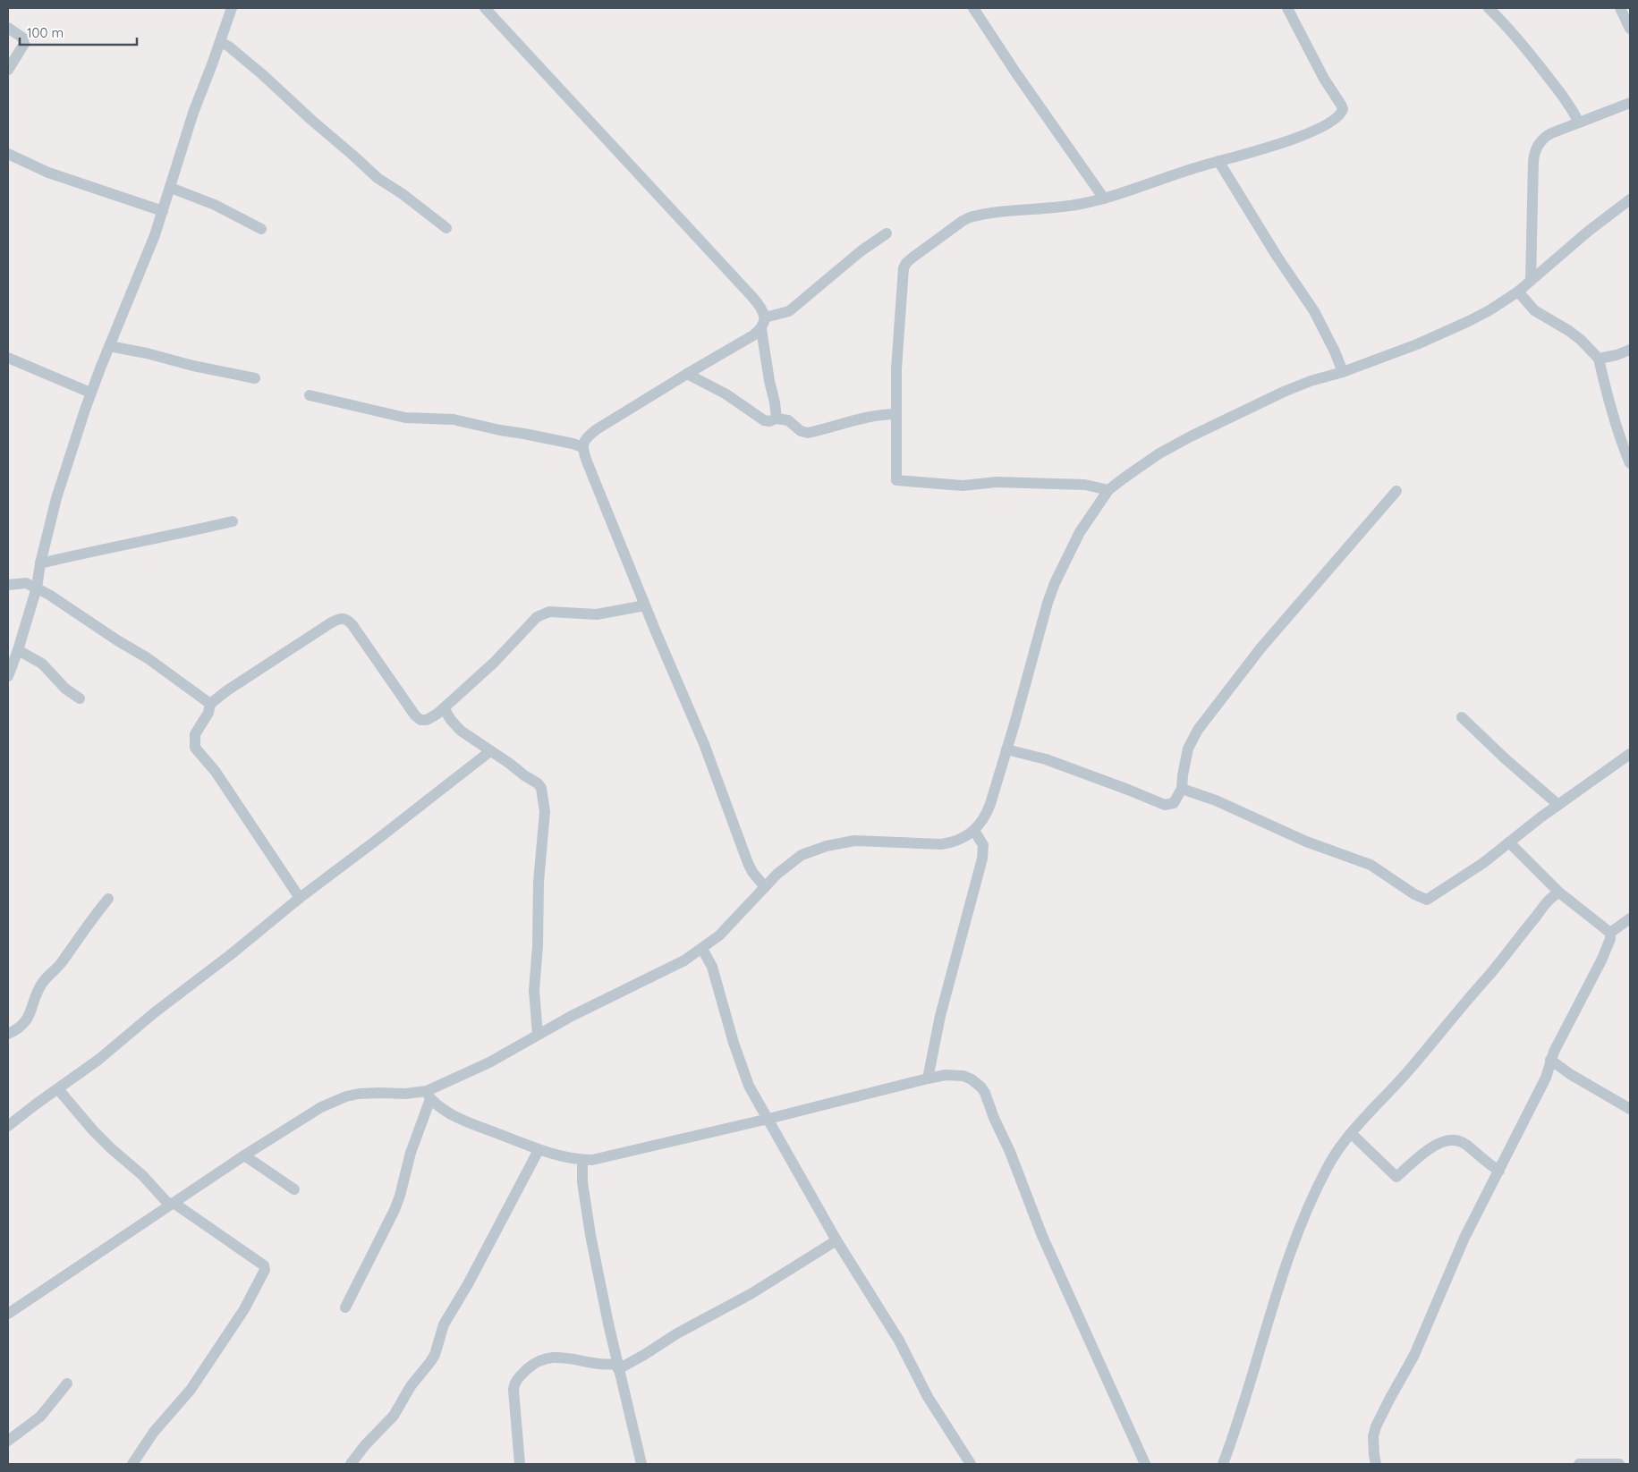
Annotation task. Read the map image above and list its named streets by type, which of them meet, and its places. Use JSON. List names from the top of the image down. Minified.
{"scale_bar":"100 m"}
